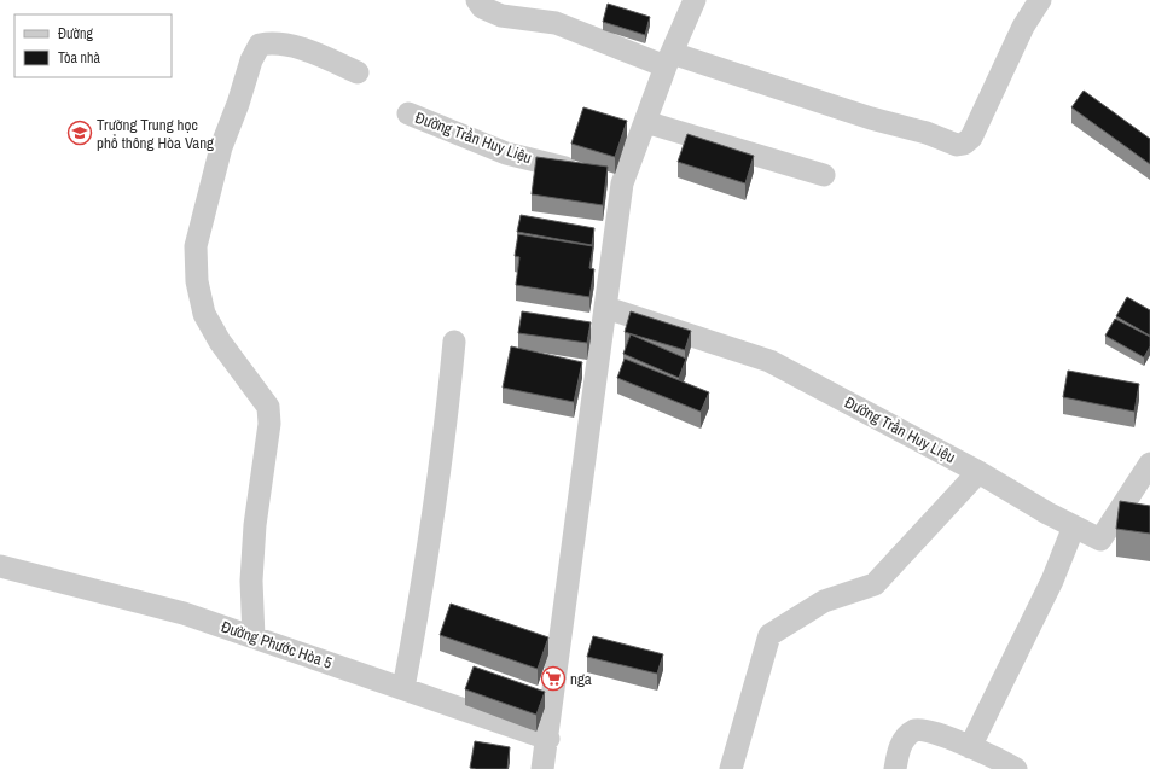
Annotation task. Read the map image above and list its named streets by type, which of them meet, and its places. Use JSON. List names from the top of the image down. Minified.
{"streets":{"street":["Đường Trần Huy Liệu","Đường Phước Hòa 5"]},"places":{"school or university":["Trường Trung học phổ thông Hòa Vang"],"supermarket":["nga"]},"legend":["Đường","Tòa nhà"]}
